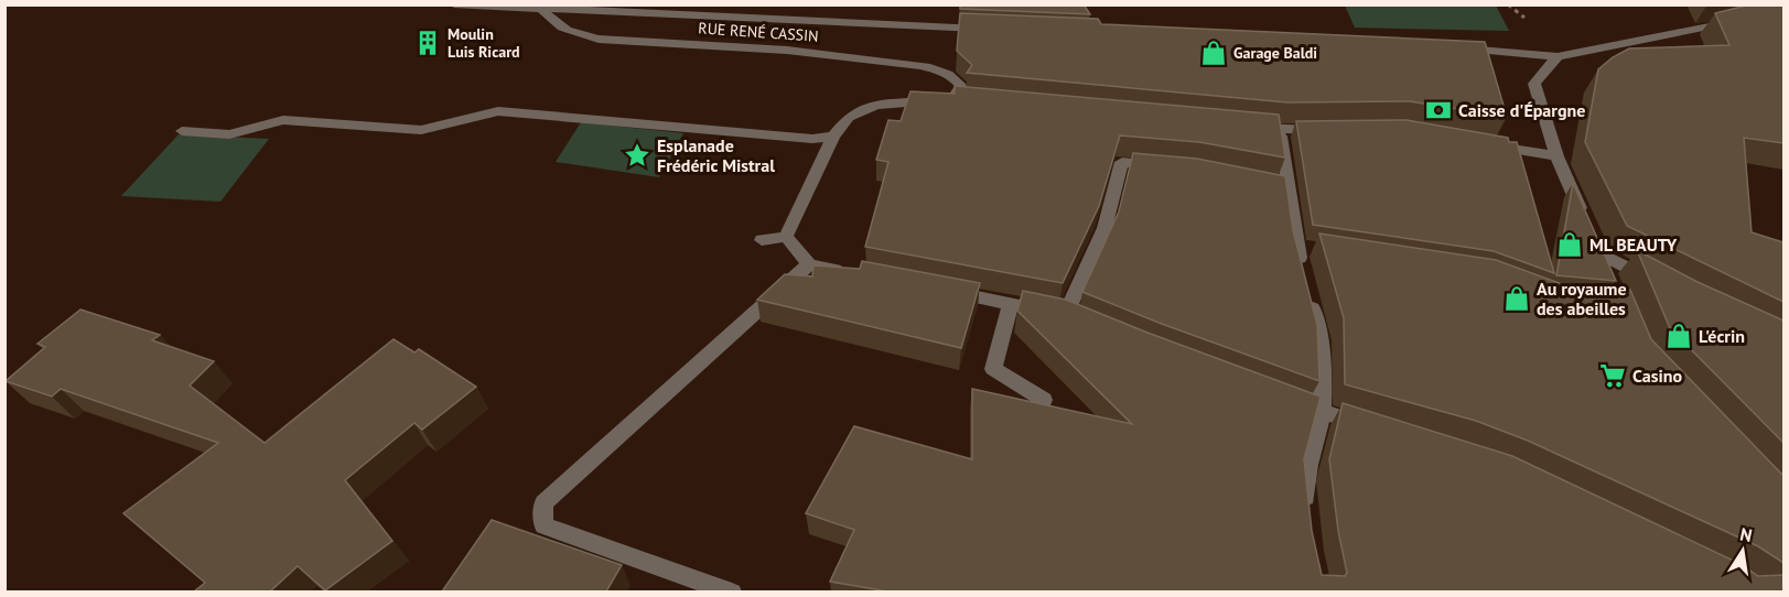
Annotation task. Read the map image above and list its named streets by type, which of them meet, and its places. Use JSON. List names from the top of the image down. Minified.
{"streets":{"street":["RUE RENÉ CASSIN"]},"places":{"building":["Moulin Luis Ricard"],"shop":["Garage Baldi","ML BEAUTY","Au royaume des abeilles","L'écrin"],"bank":["Caisse d'Épargne"],"place":["Esplanade Frédéric Mistral"],"supermarket":["Casino"]},"north":"top"}
